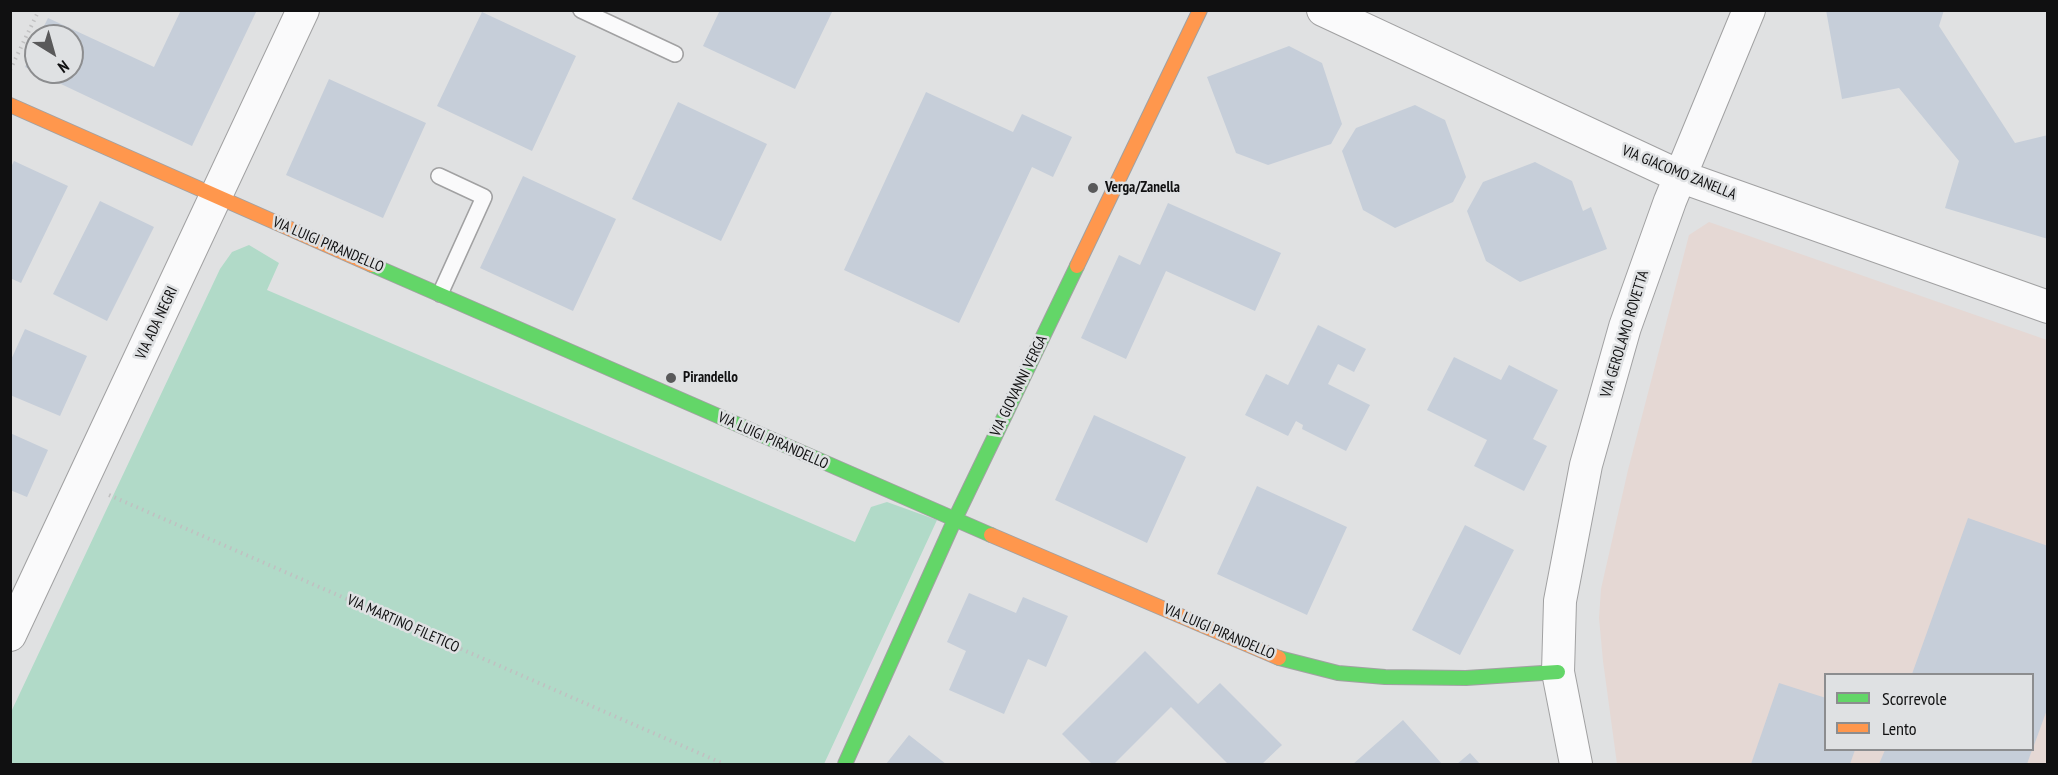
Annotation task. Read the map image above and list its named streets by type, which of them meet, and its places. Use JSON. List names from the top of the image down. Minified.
{"streets":{"street":["VIA GIACOMO ZANELLA","VIA LUIGI PIRANDELLO","VIA ADA NEGRI","VIA GEROLAMO ROVETTA","VIA GIOVANNI VERGA"],"path":["VIA MARTINO FILETICO"]},"crossings":[["VIA GIACOMO ZANELLA","VIA GEROLAMO ROVETTA"],["VIA LUIGI PIRANDELLO","VIA ADA NEGRI"],["VIA LUIGI PIRANDELLO","VIA GEROLAMO ROVETTA"],["VIA LUIGI PIRANDELLO","VIA GIOVANNI VERGA"],["VIA ADA NEGRI","VIA MARTINO FILETICO"]],"places":["Verga/Zanella","Pirandello"],"legend":["Scorrevole","Lento"],"north":"bottom right"}
